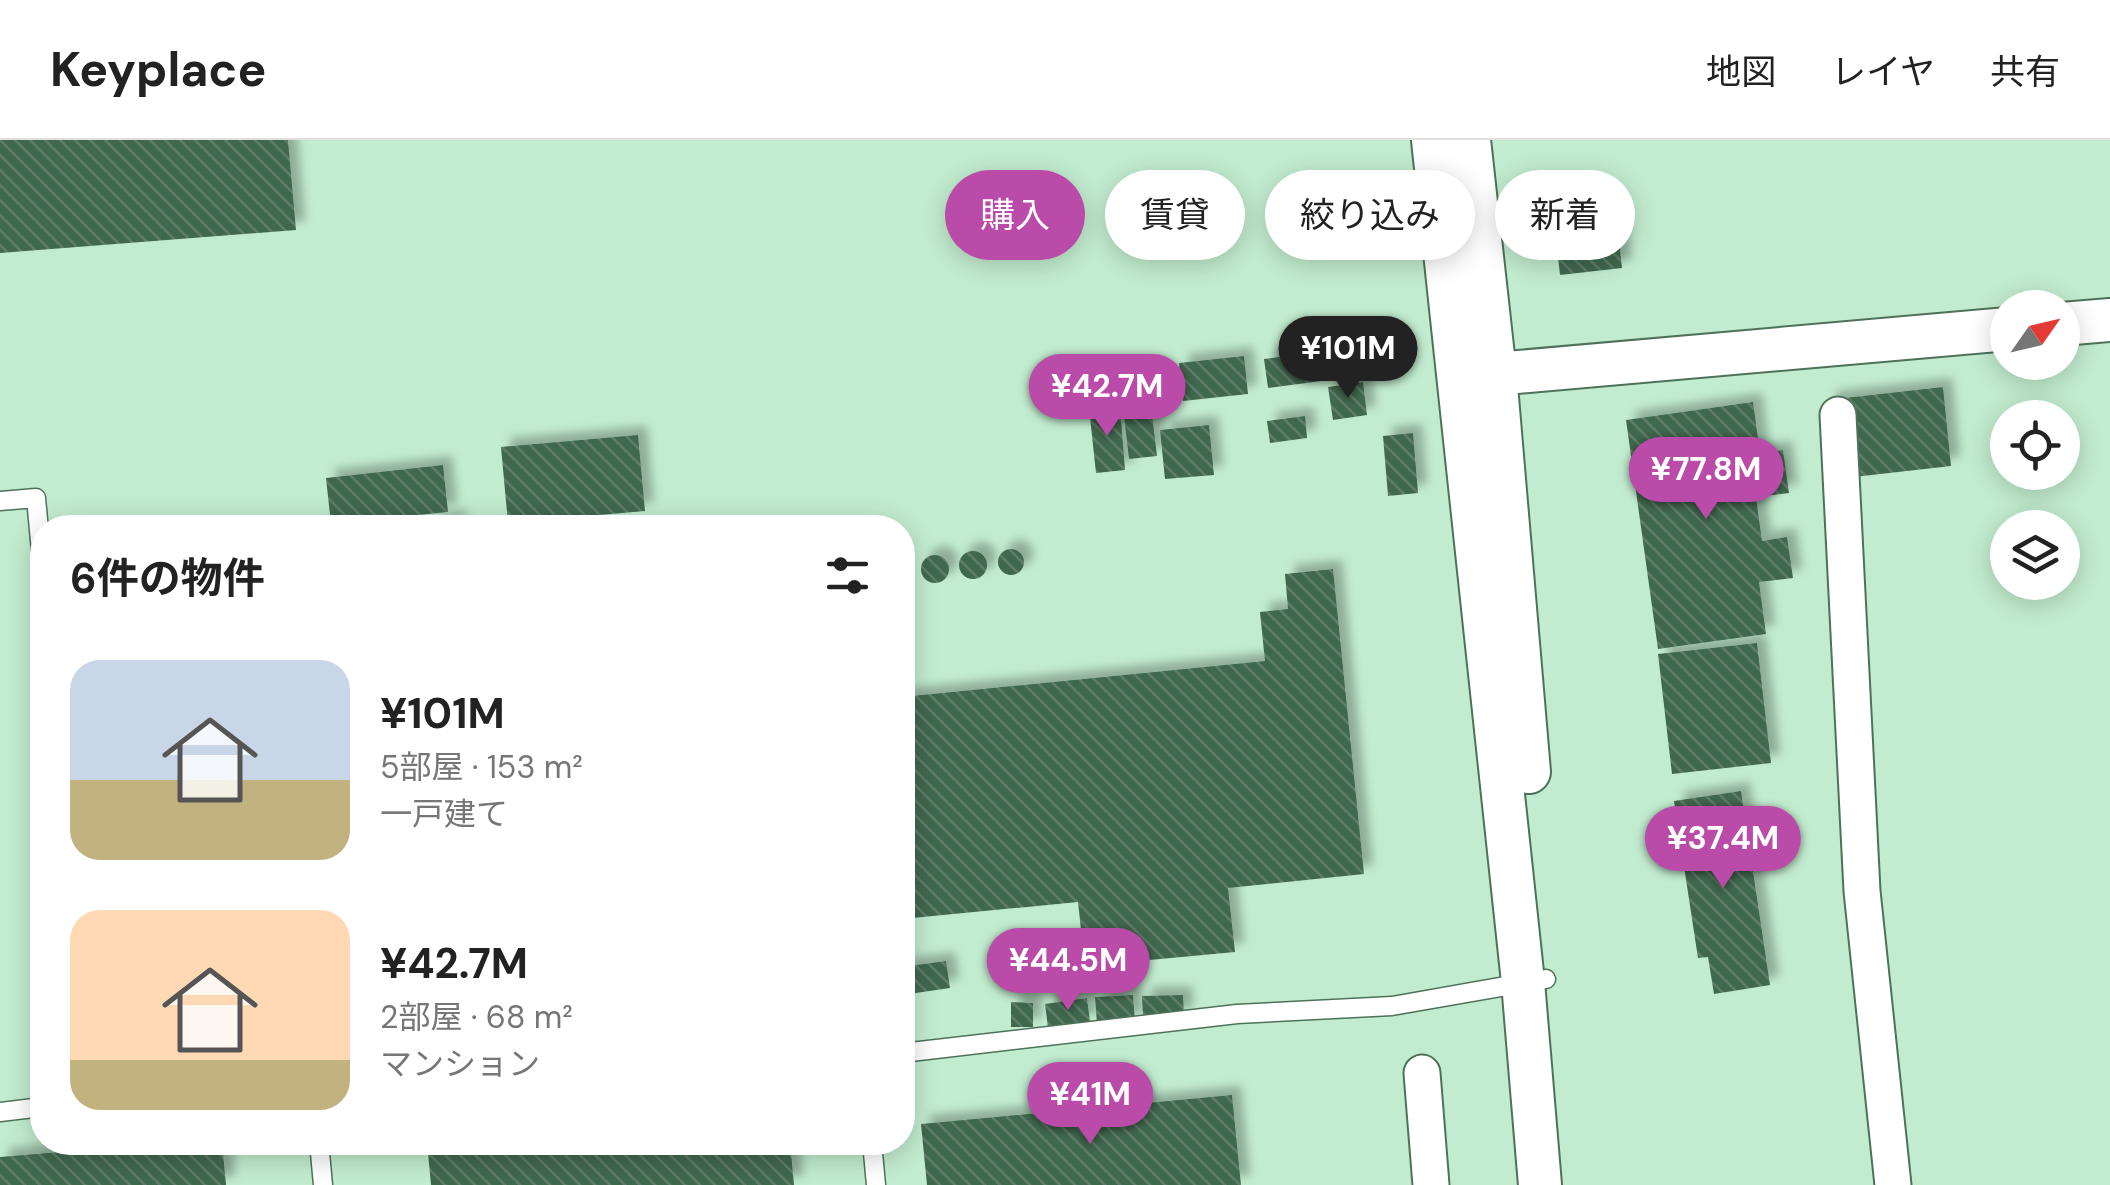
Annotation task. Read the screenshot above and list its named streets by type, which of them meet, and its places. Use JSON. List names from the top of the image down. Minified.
{"north":"top right","page":{"header":"Keyplace","nav":["地図","レイヤ","共有"],"chip":["購入","賃貸","絞り込み","新着"],"price":["¥101M","¥42.7M","¥77.8M","¥37.4M","¥44.5M","¥41M"],"heading":"6件の物件","list":[{"name":"¥101M","note":"5部屋 · 153 m² · 一戸建て"},{"name":"¥42.7M","note":"2部屋 · 68 m² · マンション"}]}}
